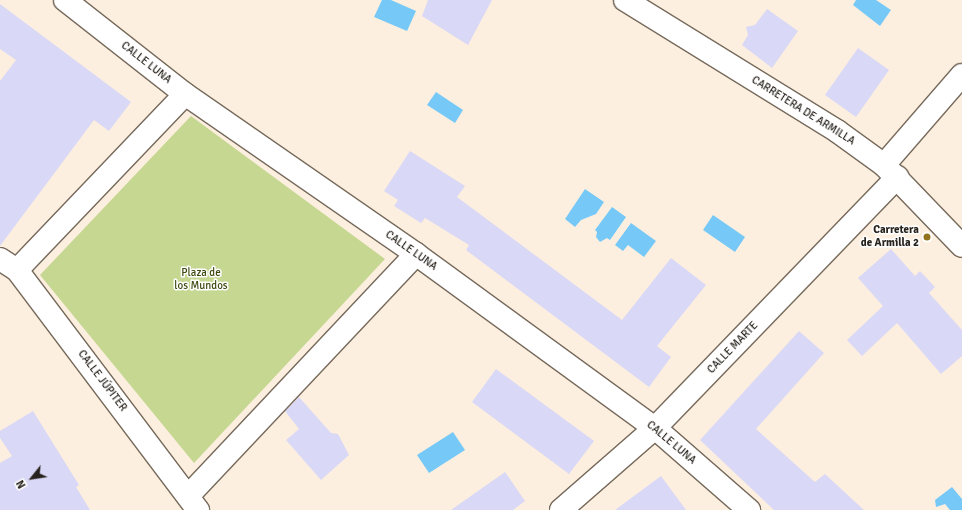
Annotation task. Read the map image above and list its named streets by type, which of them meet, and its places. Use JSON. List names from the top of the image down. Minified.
{"streets":{"street":["CALLE LUNA","CARRETERA DE ARMILLA","CALLE MARTE","CALLE JÚPITER"]},"crossings":[["CALLE LUNA","CALLE MARTE"],["CARRETERA DE ARMILLA","CALLE MARTE"]],"parks":["Plaza de los Mundos"],"places":["Carretera de Armilla 2"],"north":"bottom left"}
